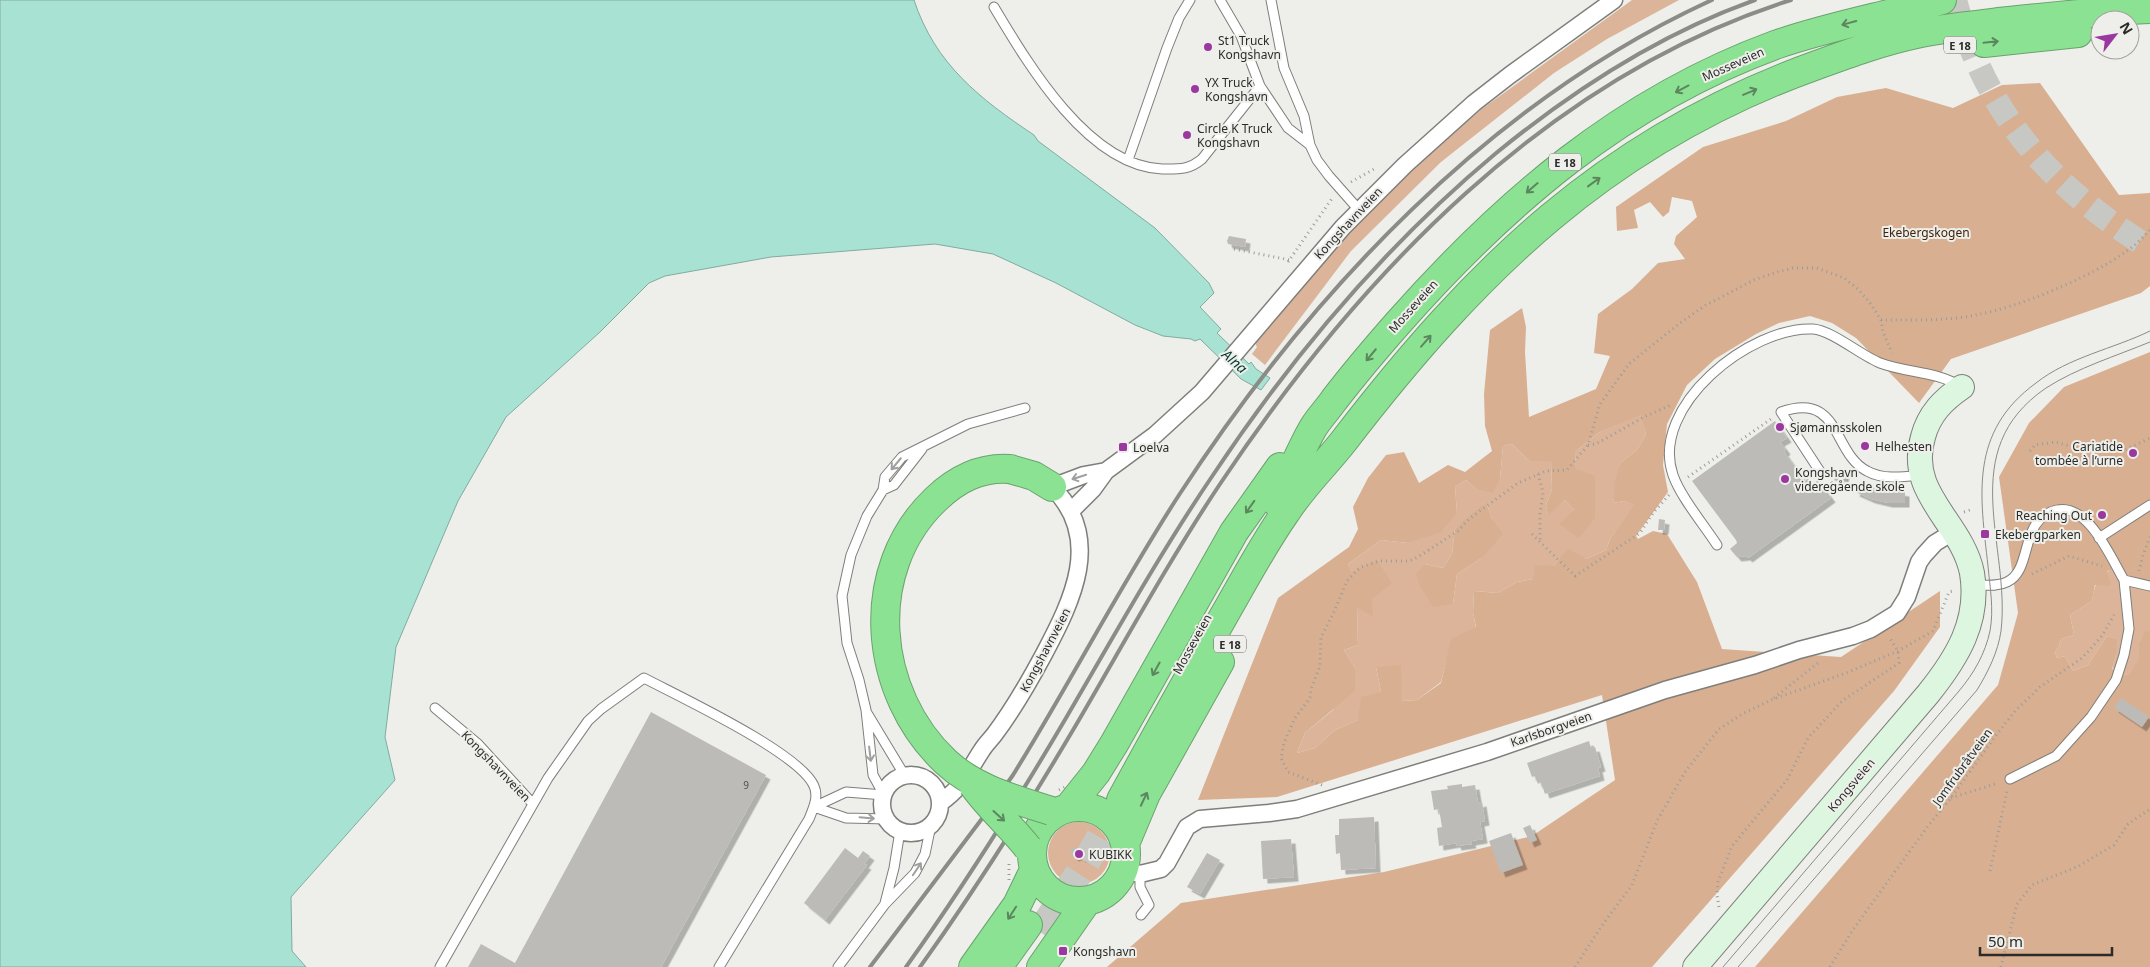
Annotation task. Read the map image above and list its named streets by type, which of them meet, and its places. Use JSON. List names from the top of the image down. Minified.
{"streets":{"highway":["E 18","Mosseveien"],"main road":["Kongsveien"],"street":["Kongshavnveien","Karlsborgveien"],"path":["Jomfrubråtveien"]},"crossings":[["E 18","Mosseveien"],["E 18","Karlsborgveien"],["Karlsborgveien","Kongsveien"]],"water":["Alna"],"parks":["Ekebergskogen"],"places":{"other":["St1 Truck Kongshavn","YX Truck Kongshavn","Circle K Truck Kongshavn","Sjømannsskolen","Helhesten","Cariatide tombée à l’urne","Kongshavn videregående skole","Reaching Out","KUBIKK"],"transit":["Loelva","Ekebergparken","Kongshavn"]},"house_numbers":["9"],"scale_bar":"50 m","north":"top right"}
